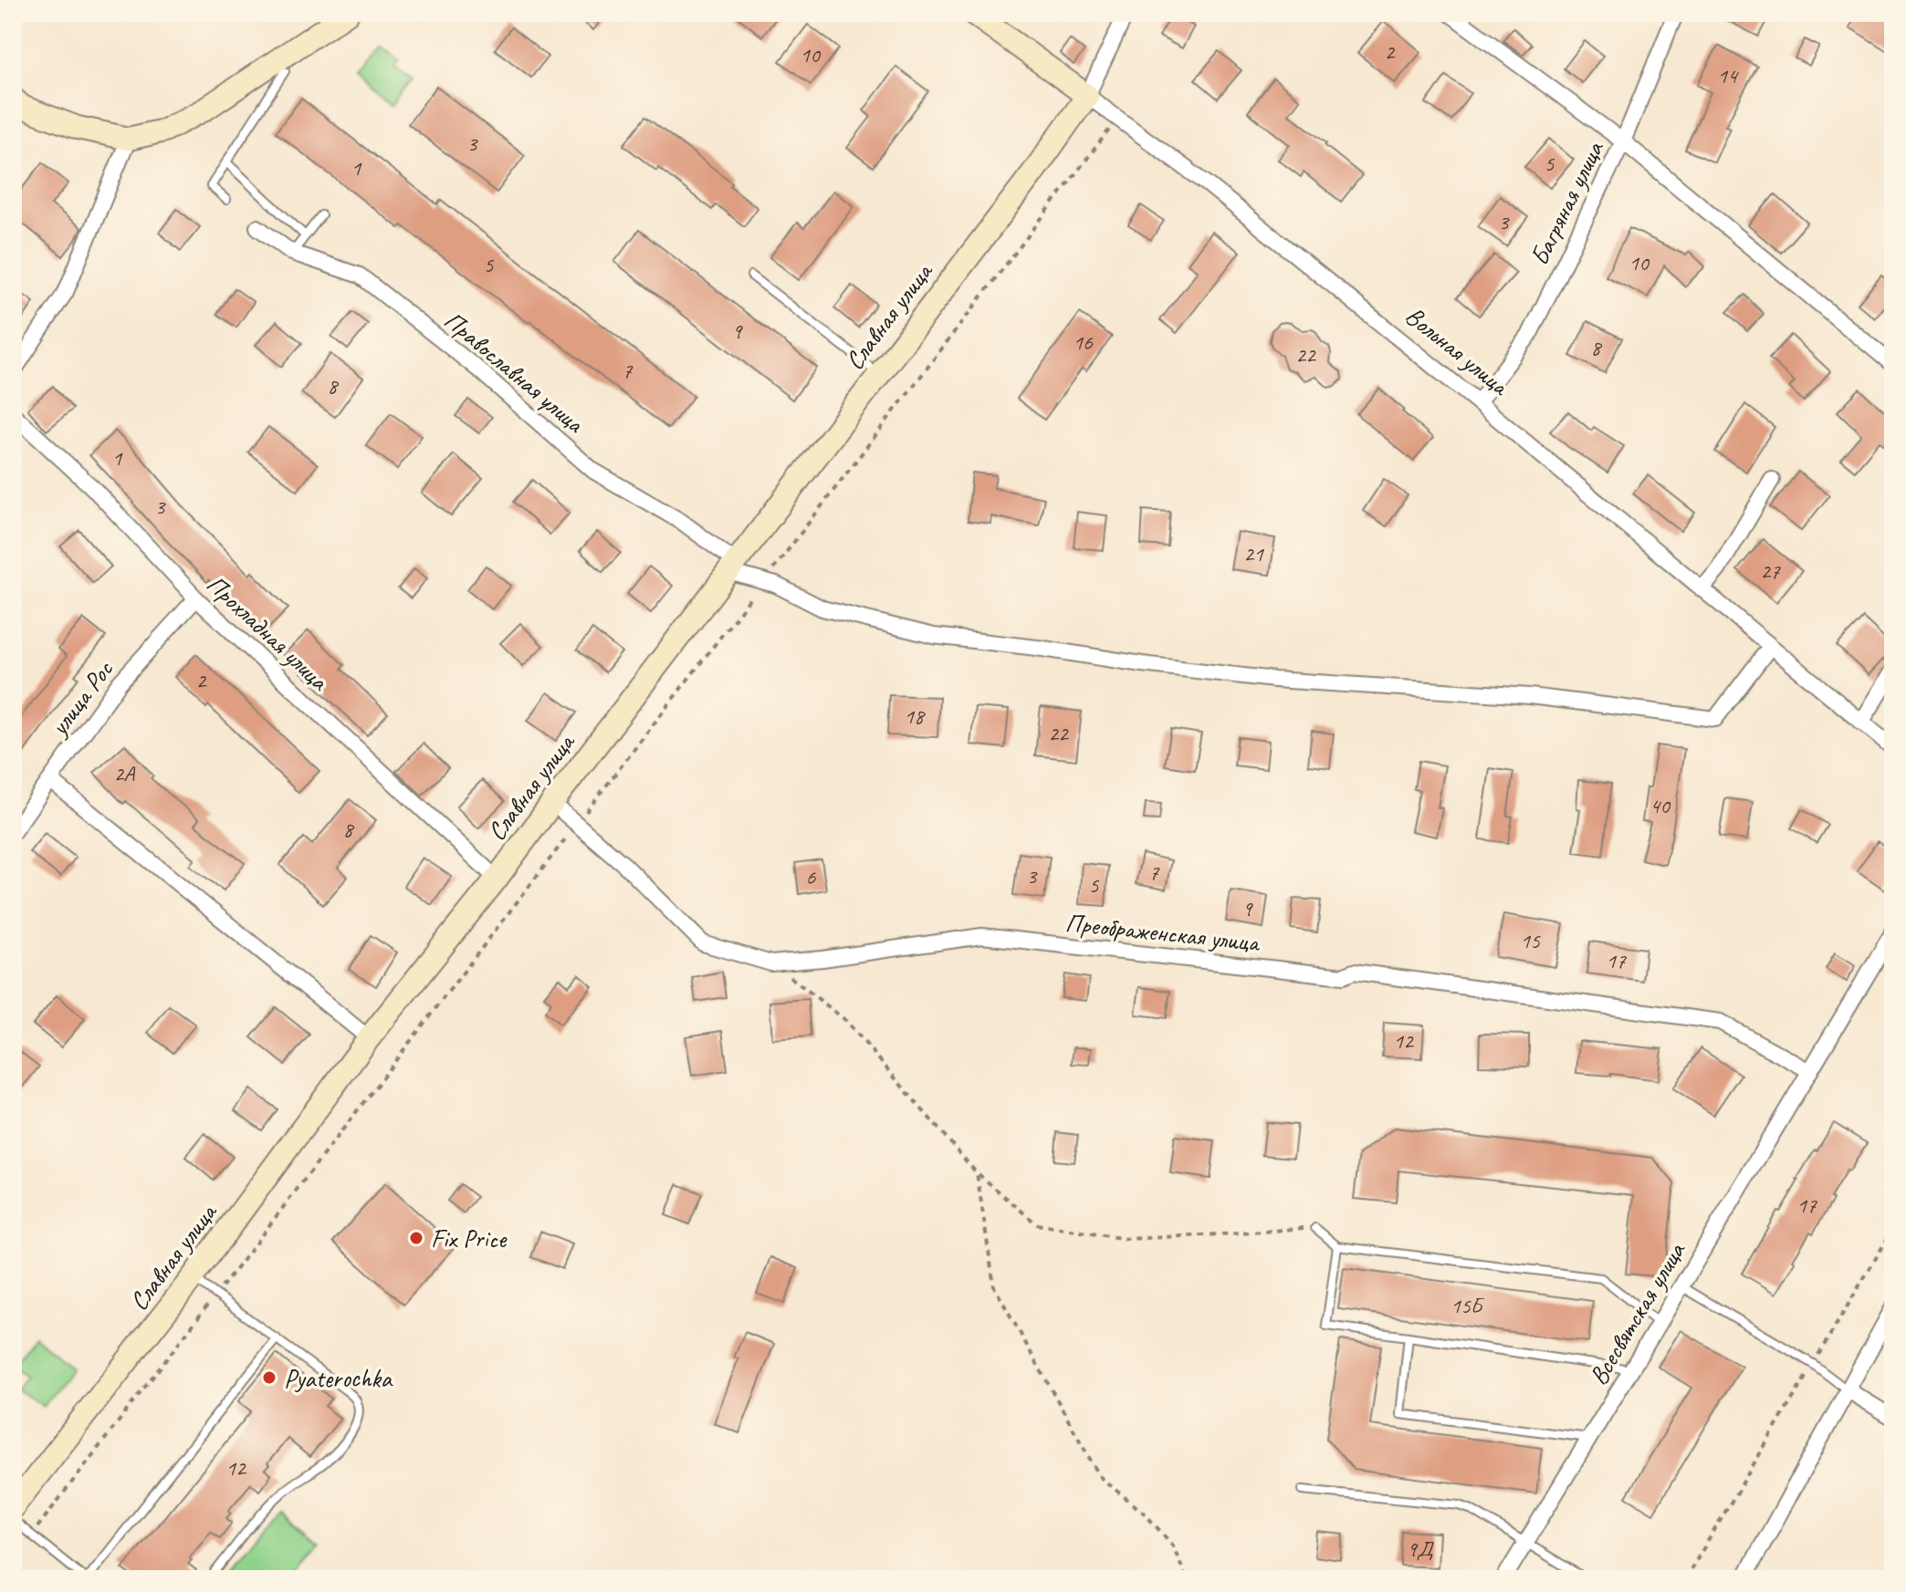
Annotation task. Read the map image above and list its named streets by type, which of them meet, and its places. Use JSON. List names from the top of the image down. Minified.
{"streets":{"street":["Багряная улица","Славная улица","Вольная улица","Православная улица","Прохладная улица","улица Рос","Преображенская улица","Всесвятская улица"]},"crossings":[["Багряная улица","Вольная улица"],["Славная улица","Вольная улица"],["Славная улица","Православная улица"],["Славная улица","Прохладная улица"],["Славная улица","Преображенская улица"],["Прохладная улица","улица Рос"],["Преображенская улица","Всесвятская улица"]],"places":["Fix Price","Pyaterochka"],"house_numbers":["2","10","14","3","5","1","3","10","5","9","16","8","22","7","8","1","3","21","27","2","18","22","2А","40","8","7","3","6","5","9","15","17","12","17","15Б","12","9Д"]}
